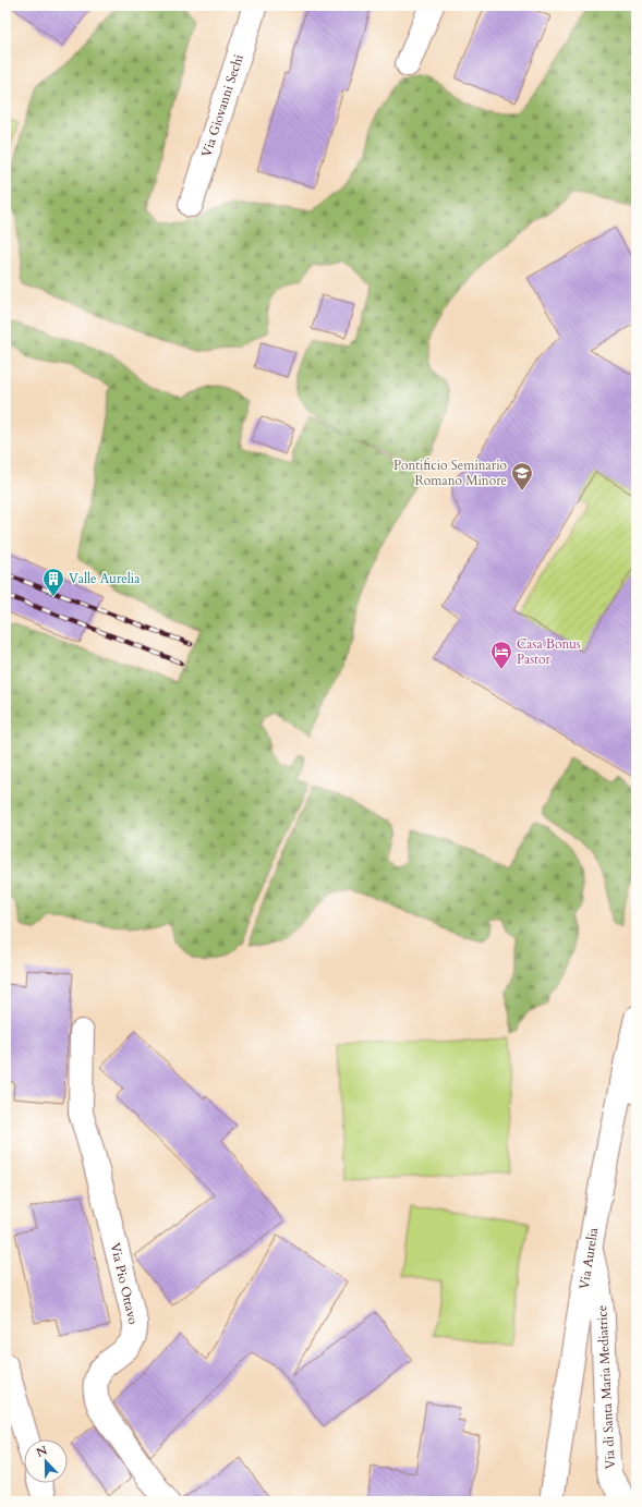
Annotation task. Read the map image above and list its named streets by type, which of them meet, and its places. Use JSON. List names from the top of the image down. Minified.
{"streets":{"street":["Via Giovanni Sechi","Via Aurelia","Via Pio Ottavo","Via di Santa Maria Mediatrice"]},"crossings":[["Via Aurelia","Via di Santa Maria Mediatrice"]],"places":{"school or university":["Pontificio Seminario Romano Minore"],"building":["Valle Aurelia"],"hotel":["Casa Bonus Pastor"]},"north":"top"}
